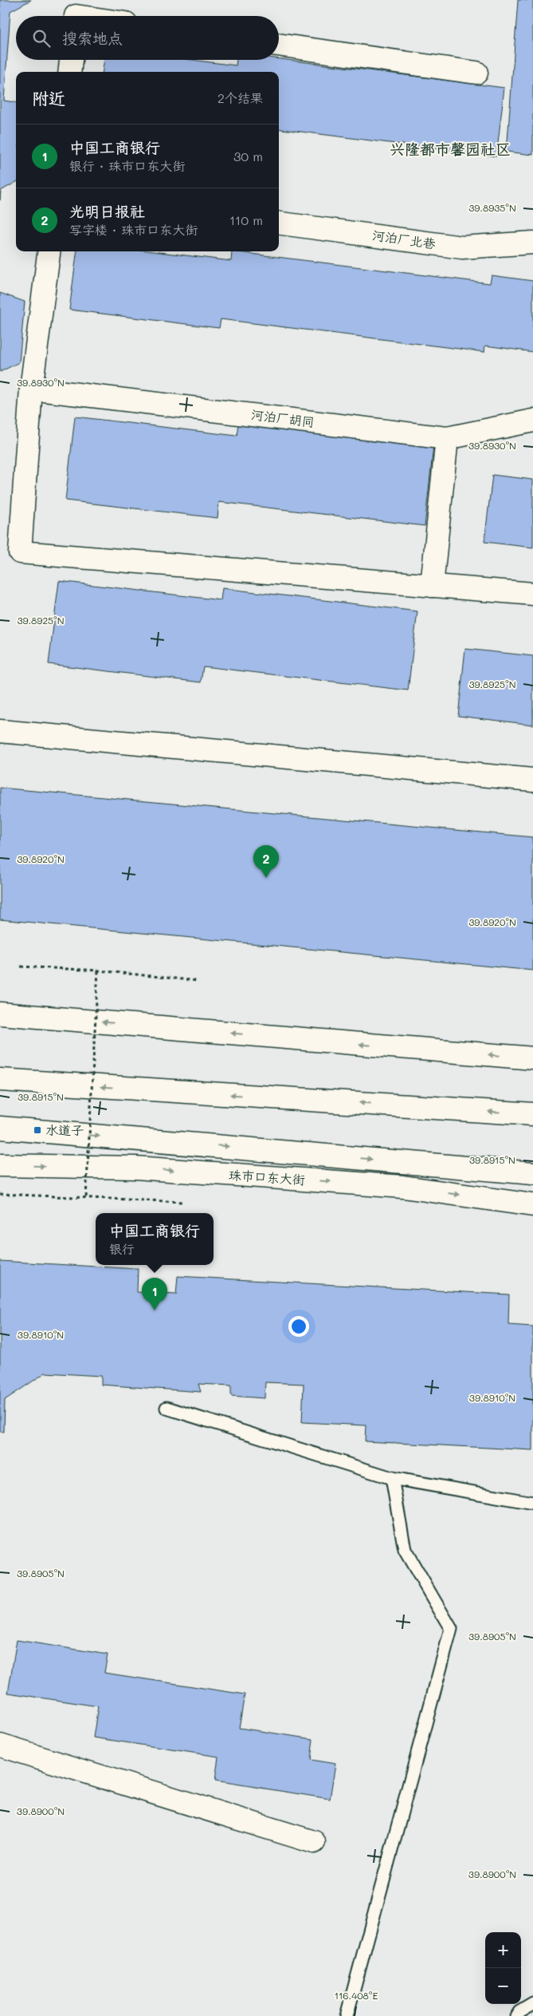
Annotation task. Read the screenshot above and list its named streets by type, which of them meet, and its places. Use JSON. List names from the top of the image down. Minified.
{"streets":{"street":["河泊厂北巷","河泊厂胡同","珠市口东大街"]},"districts":["兴隆都市馨园社区"],"places":{"transit":["水道子"]},"page":{"search":"搜索地点","heading":["附近","2个结果"],"list":[{"mark":"1","name":"中国工商银行","note":"银行 · 珠市口东大街","value":"30 m"},{"mark":"2","name":"光明日报社","note":"写字楼 · 珠市口东大街","value":"110 m"}],"pins":["2","1"],"popup":["中国工商银行","银行"],"map_buttons":["+","−"]},"coordinates":["39.8935°N","39.8930°N","39.8925°N","39.8920°N","39.8915°N","39.8910°N","39.8905°N","39.8900°N","116.408°E"]}
